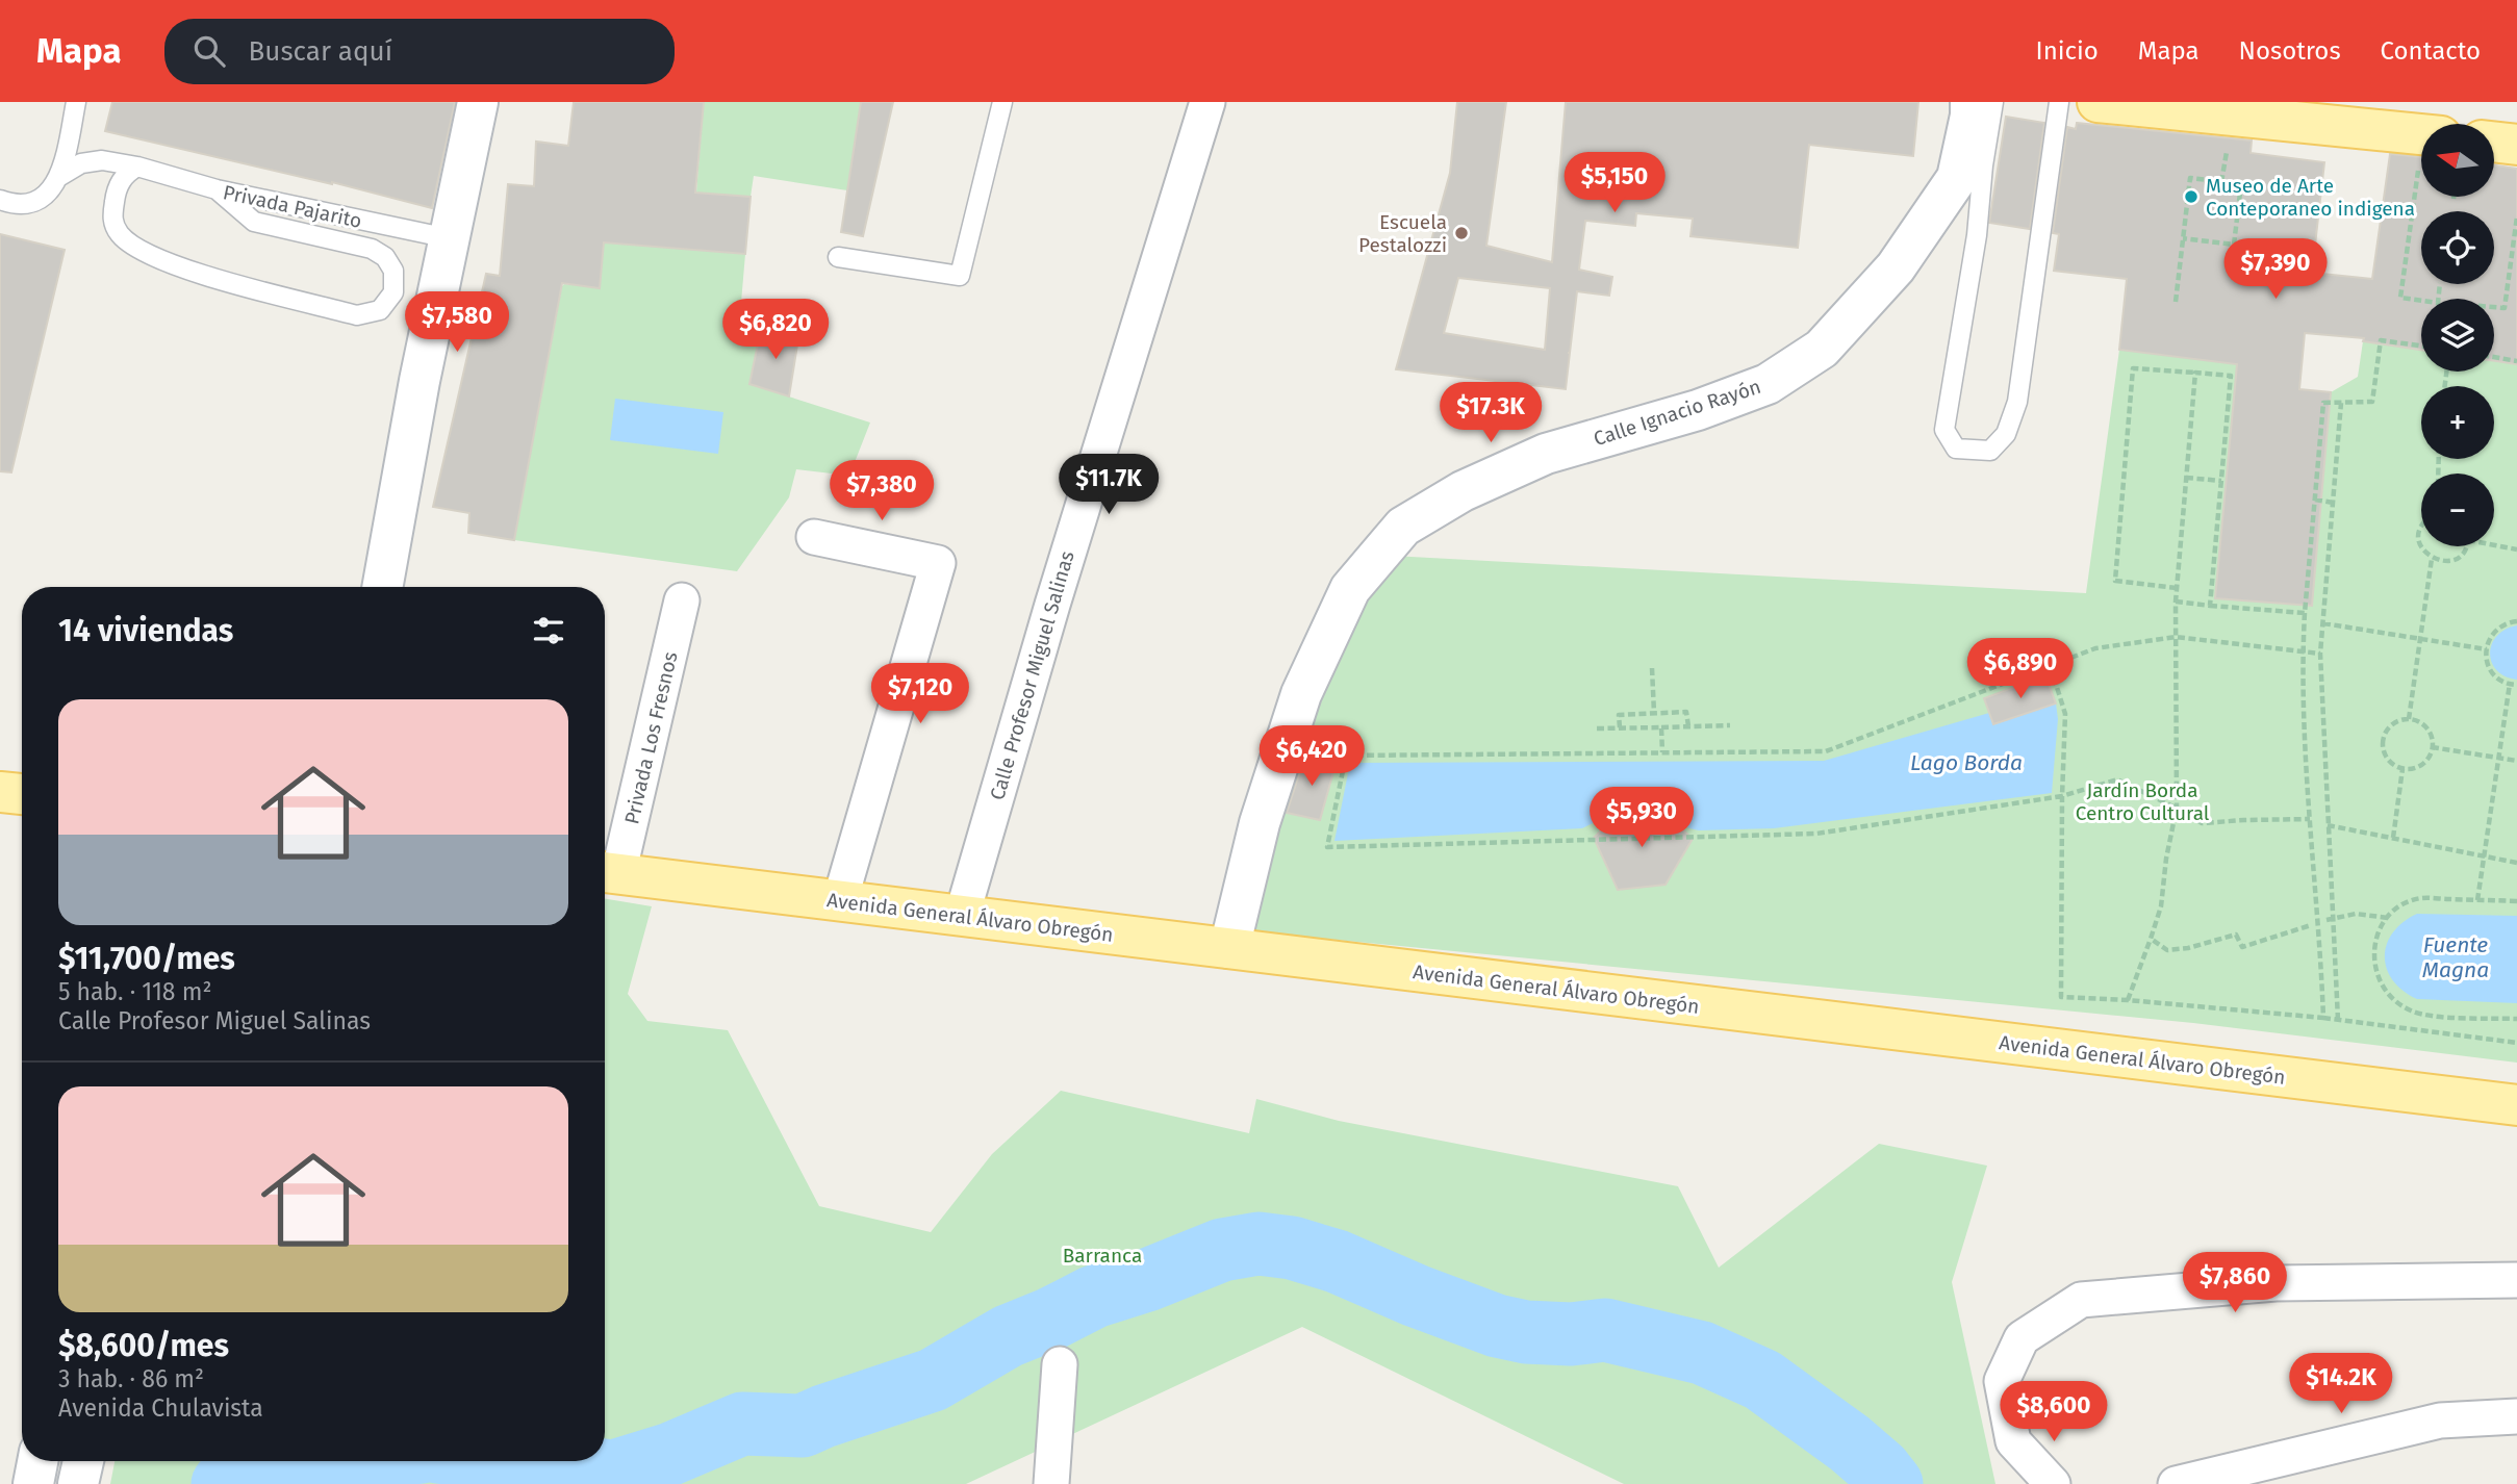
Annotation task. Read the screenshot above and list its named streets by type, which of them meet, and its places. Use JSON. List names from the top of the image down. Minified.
{"streets":{"main road":["Avenida General Álvaro Obregón"],"street":["Calle Ignacio Rayón","Calle Profesor Miguel Salinas","Privada Los Fresnos"],"lane":["Privada Pajarito"]},"crossings":[["Calle Ignacio Rayón","Avenida General Álvaro Obregón"],["Calle Profesor Miguel Salinas","Avenida General Álvaro Obregón"],["Privada Los Fresnos","Avenida General Álvaro Obregón"]],"water":["Lago Borda","Fuente Magna"],"parks":["Jardín Borda Centro Cultural","Barranca"],"places":["Museo de Arte Conteporaneo indigena","Escuela Pestalozzi"],"north":"left","page":{"header":"Mapa","search":"Buscar aquí","nav":["Inicio","Mapa","Nosotros","Contacto"],"map_buttons":["+","−"],"price":["$5,150","$7,390","$7,580","$6,820","$17.3K","$11.7K","$7,380","$6,890","$7,120","$6,420","$5,930","$7,860","$14.2K","$8,600"],"heading":"14 viviendas","list":[{"name":"$11,700/mes","note":"5 hab. · 118 m² · Calle Profesor Miguel Salinas"},{"name":"$8,600/mes","note":"3 hab. · 86 m² · Avenida Chulavista"}]}}
